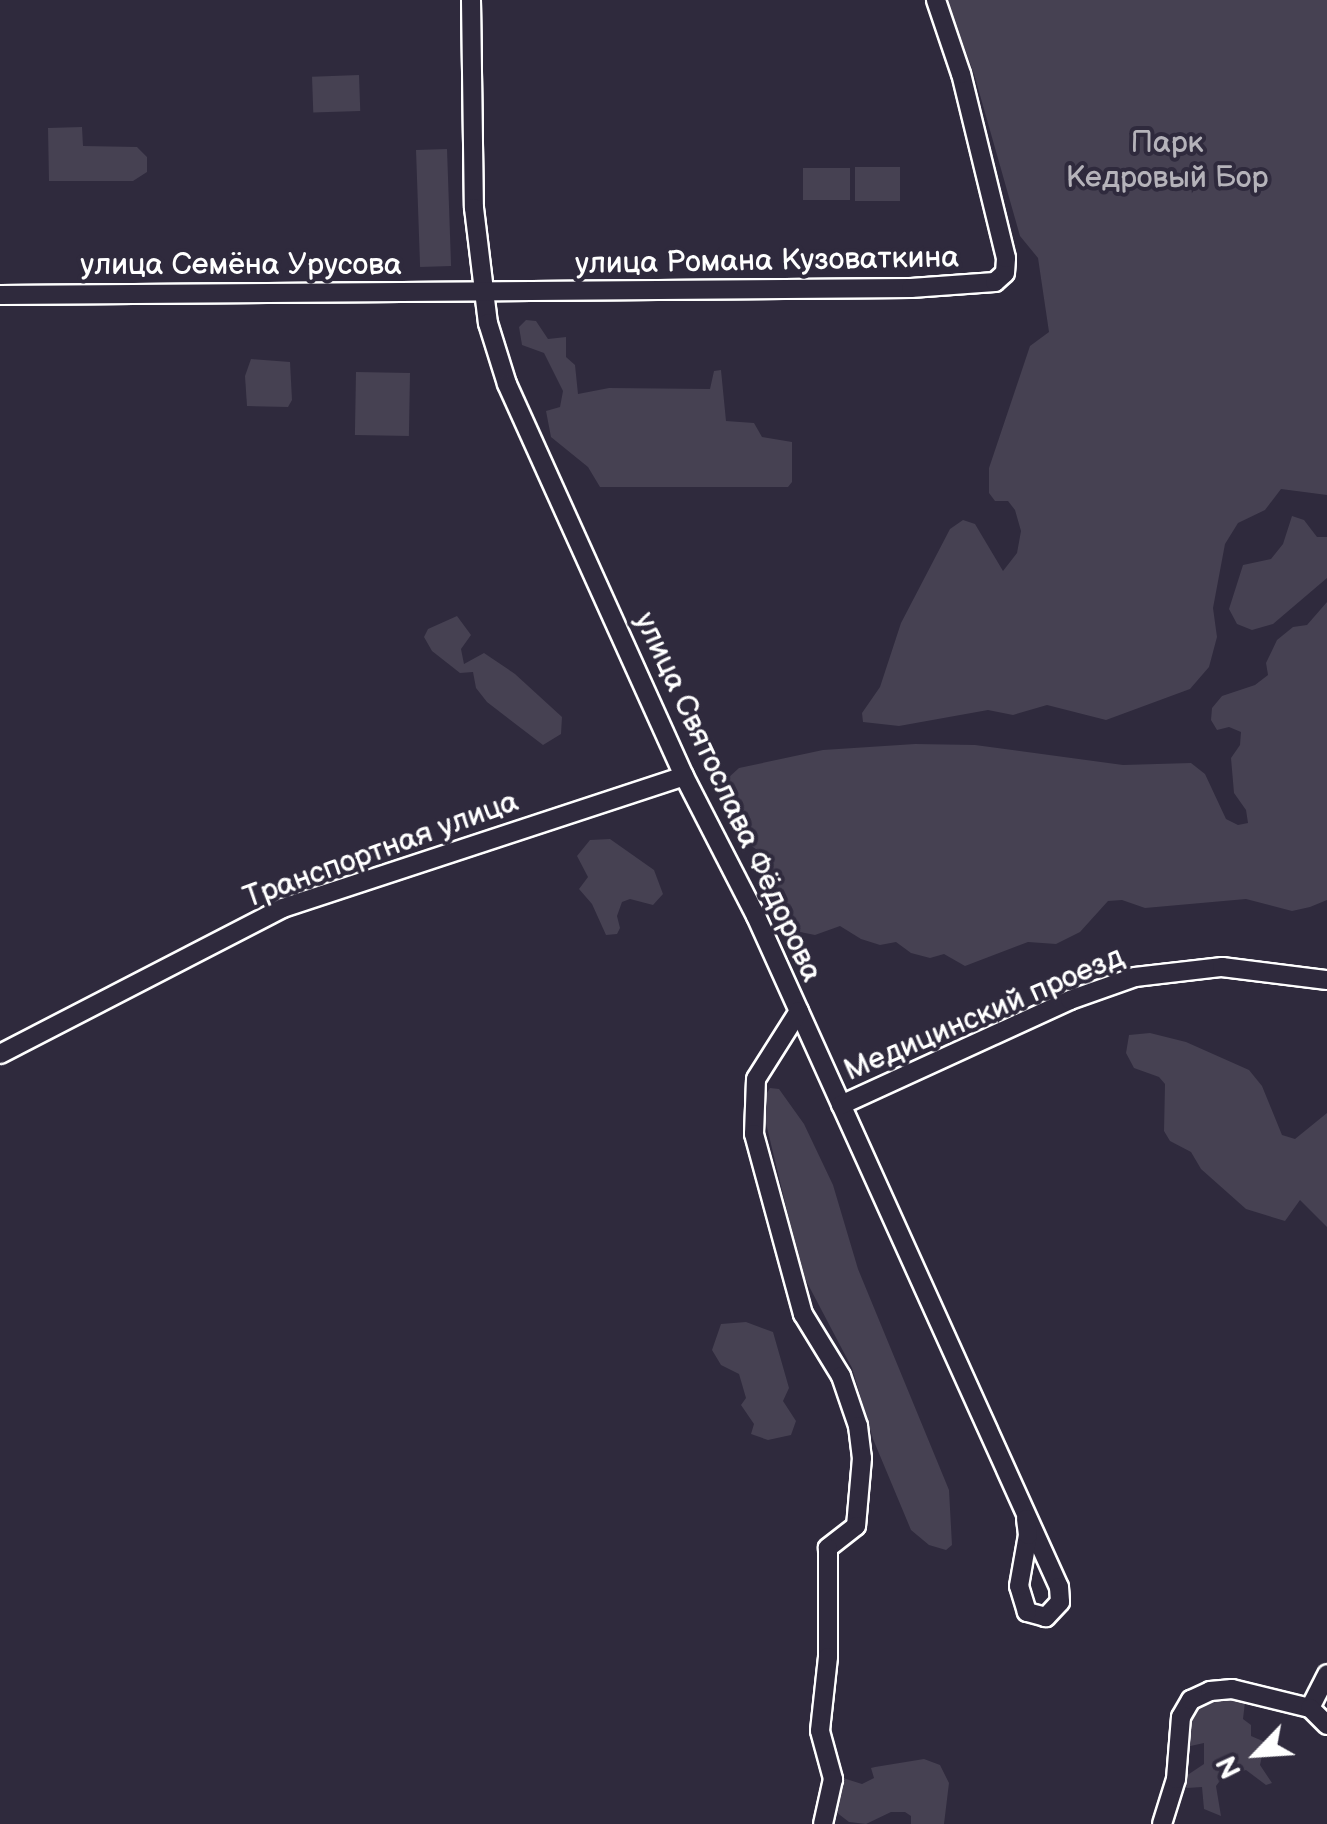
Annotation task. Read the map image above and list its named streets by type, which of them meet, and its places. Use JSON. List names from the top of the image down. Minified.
{"streets":{"street":["улица Романа Кузоваткина","улица Семёна Урусова","улица Святослава Фёдорова","Транспортная улица","Медицинский проезд"]},"crossings":[["улица Романа Кузоваткина","улица Семёна Урусова"],["улица Романа Кузоваткина","улица Святослава Фёдорова"],["улица Семёна Урусова","улица Святослава Фёдорова"],["улица Святослава Фёдорова","Транспортная улица"],["улица Святослава Фёдорова","Медицинский проезд"]],"parks":["Парк Кедровый Бор"],"north":"bottom left"}
